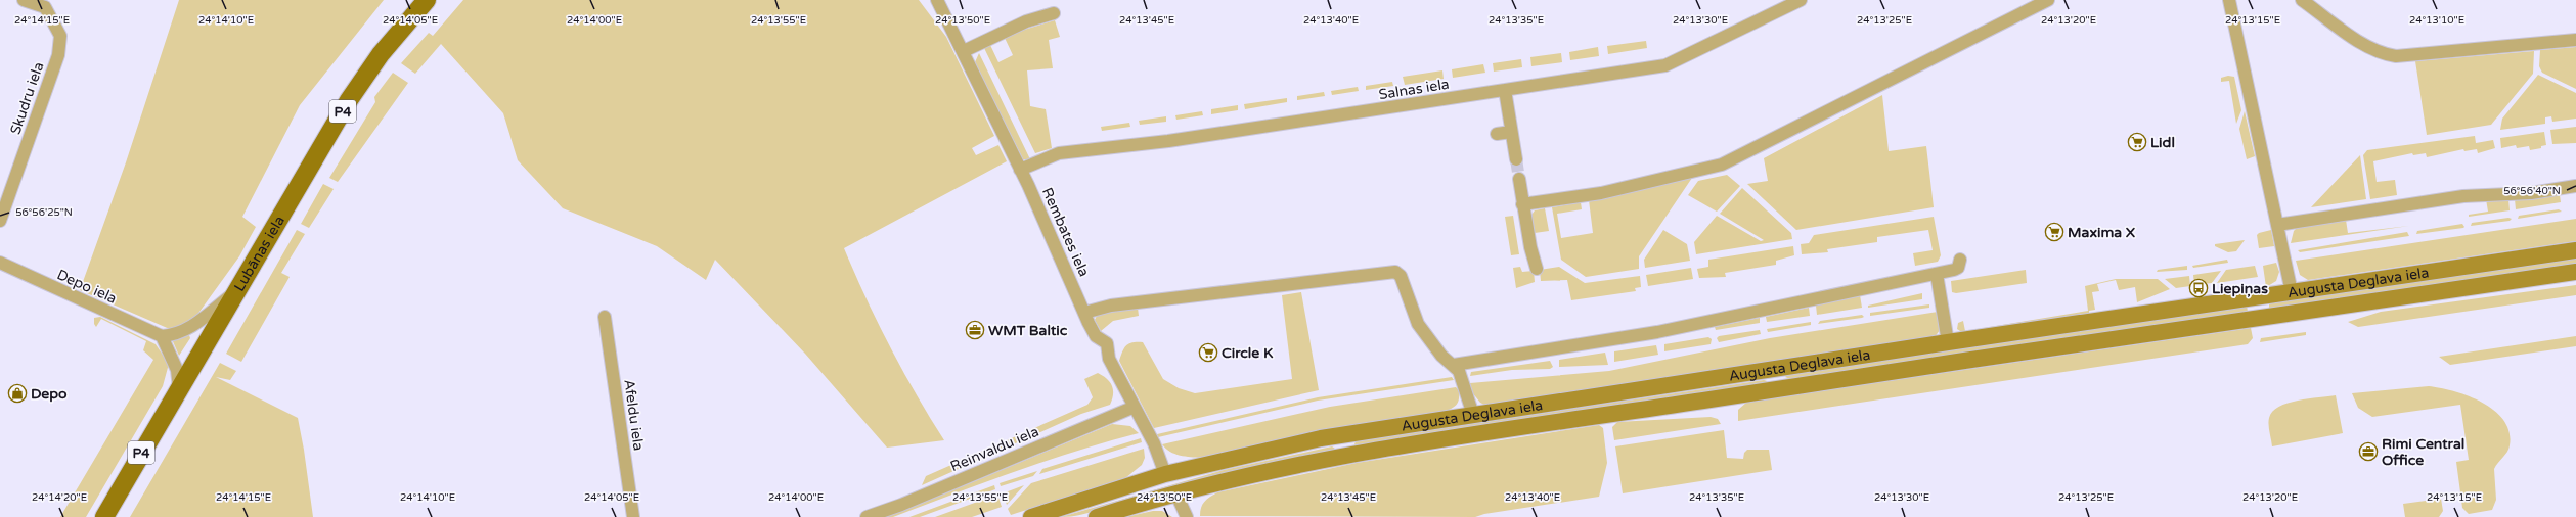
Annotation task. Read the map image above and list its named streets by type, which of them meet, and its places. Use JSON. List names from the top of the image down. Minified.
{"streets":{"main road":["P4","Lubānas iela","Augusta Deglava iela"],"street":["Salnas iela","Skudru iela","Rembates iela","Depo iela","Afeldu iela","Reinvaldu iela"]},"crossings":[["Salnas iela","Rembates iela"],["Rembates iela","Augusta Deglava iela"],["Rembates iela","Reinvaldu iela"]],"places":{"supermarket":["Lidl","Maxima X","Circle K"],"bus stop":["Liepiņas"],"office":["WMT Baltic","Rimi Central Office"],"shop":["Depo"]},"coordinates":["24°13'10\"E","24°14'15\"E","24°14'10\"E","24°14'05\"E","24°14'00\"E","24°13'55\"E","24°13'50\"E","24°13'45\"E","24°13'40\"E","24°13'35\"E","24°13'30\"E","24°13'25\"E","24°13'20\"E","24°13'15\"E","56°56'40\"N","56°56'25\"N","24°14'20\"E"]}
